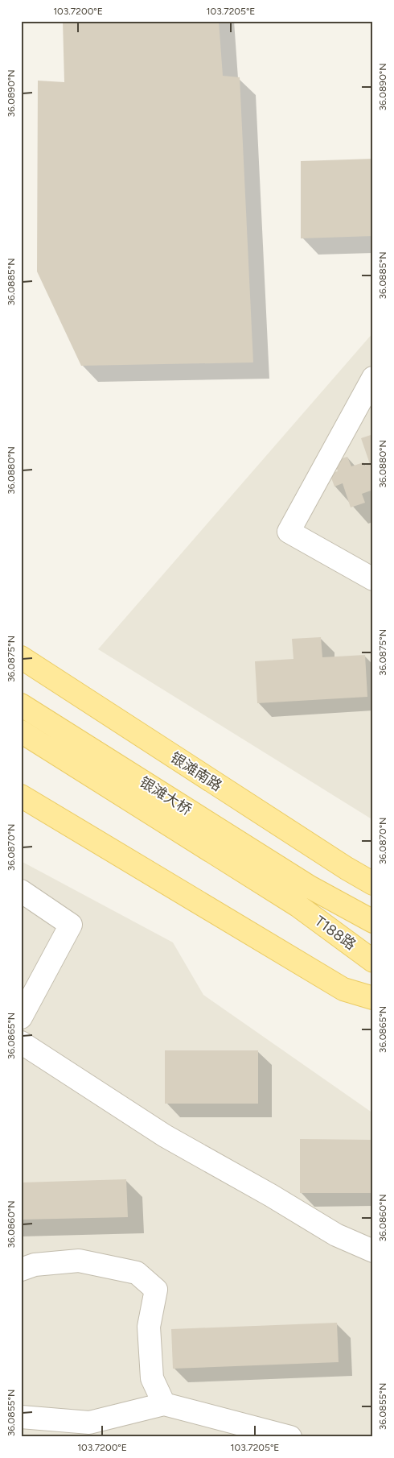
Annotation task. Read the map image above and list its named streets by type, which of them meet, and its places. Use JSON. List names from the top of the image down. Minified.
{"streets":{"main road":["银滩南路","银滩大桥","T188路"]},"crossings":[["银滩大桥","T188路"]],"coordinates":["103.7200°E","103.7205°E","36.0890°N","36.0885°N","36.0880°N","36.0875°N","36.0870°N","36.0865°N","36.0860°N","36.0855°N"]}
